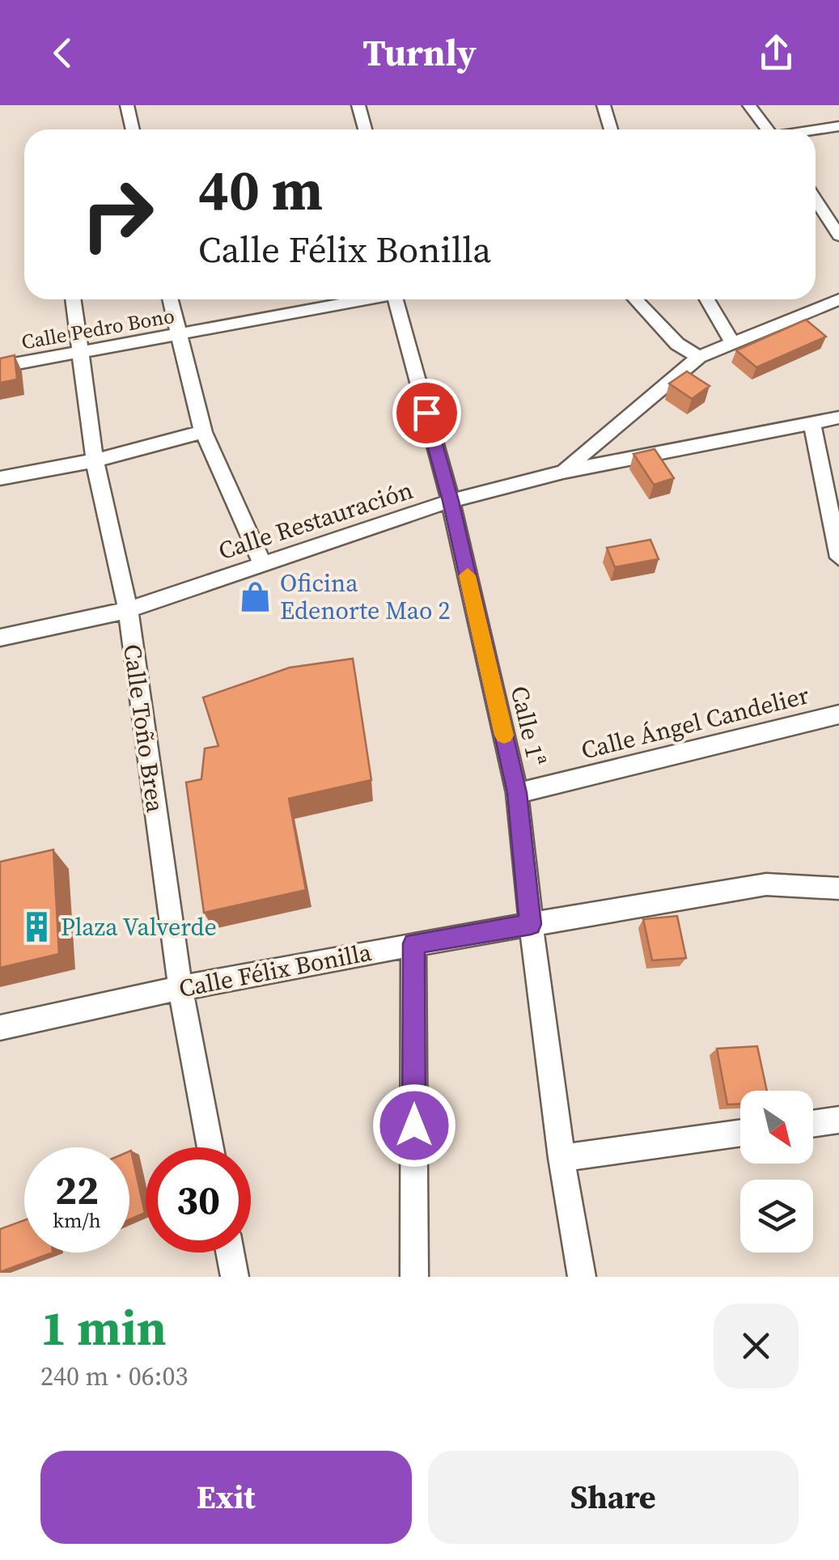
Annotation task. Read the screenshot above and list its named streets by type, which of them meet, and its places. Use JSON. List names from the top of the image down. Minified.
{"streets":{"street":["Calle Pedro Bono","Calle Restauración","Calle Ángel Candelier","Calle 1ª","Calle Toño Brea","Calle Félix Bonilla"]},"crossings":[["Calle Pedro Bono","Calle Toño Brea"],["Calle Restauración","Calle 1ª"],["Calle Restauración","Calle Toño Brea"],["Calle Ángel Candelier","Calle 1ª"],["Calle 1ª","Calle Félix Bonilla"],["Calle Toño Brea","Calle Félix Bonilla"]],"places":{"shop":["Oficina Edenorte Mao 2"],"building":["Plaza Valverde"]},"north":"bottom right","page":{"header":"Turnly","turn":["40 m","Calle Félix Bonilla"],"speed":"22 km/h","limit":"30","heading":["1 min","240 m · 06:03"],"buttons":["Exit","Share"]}}
